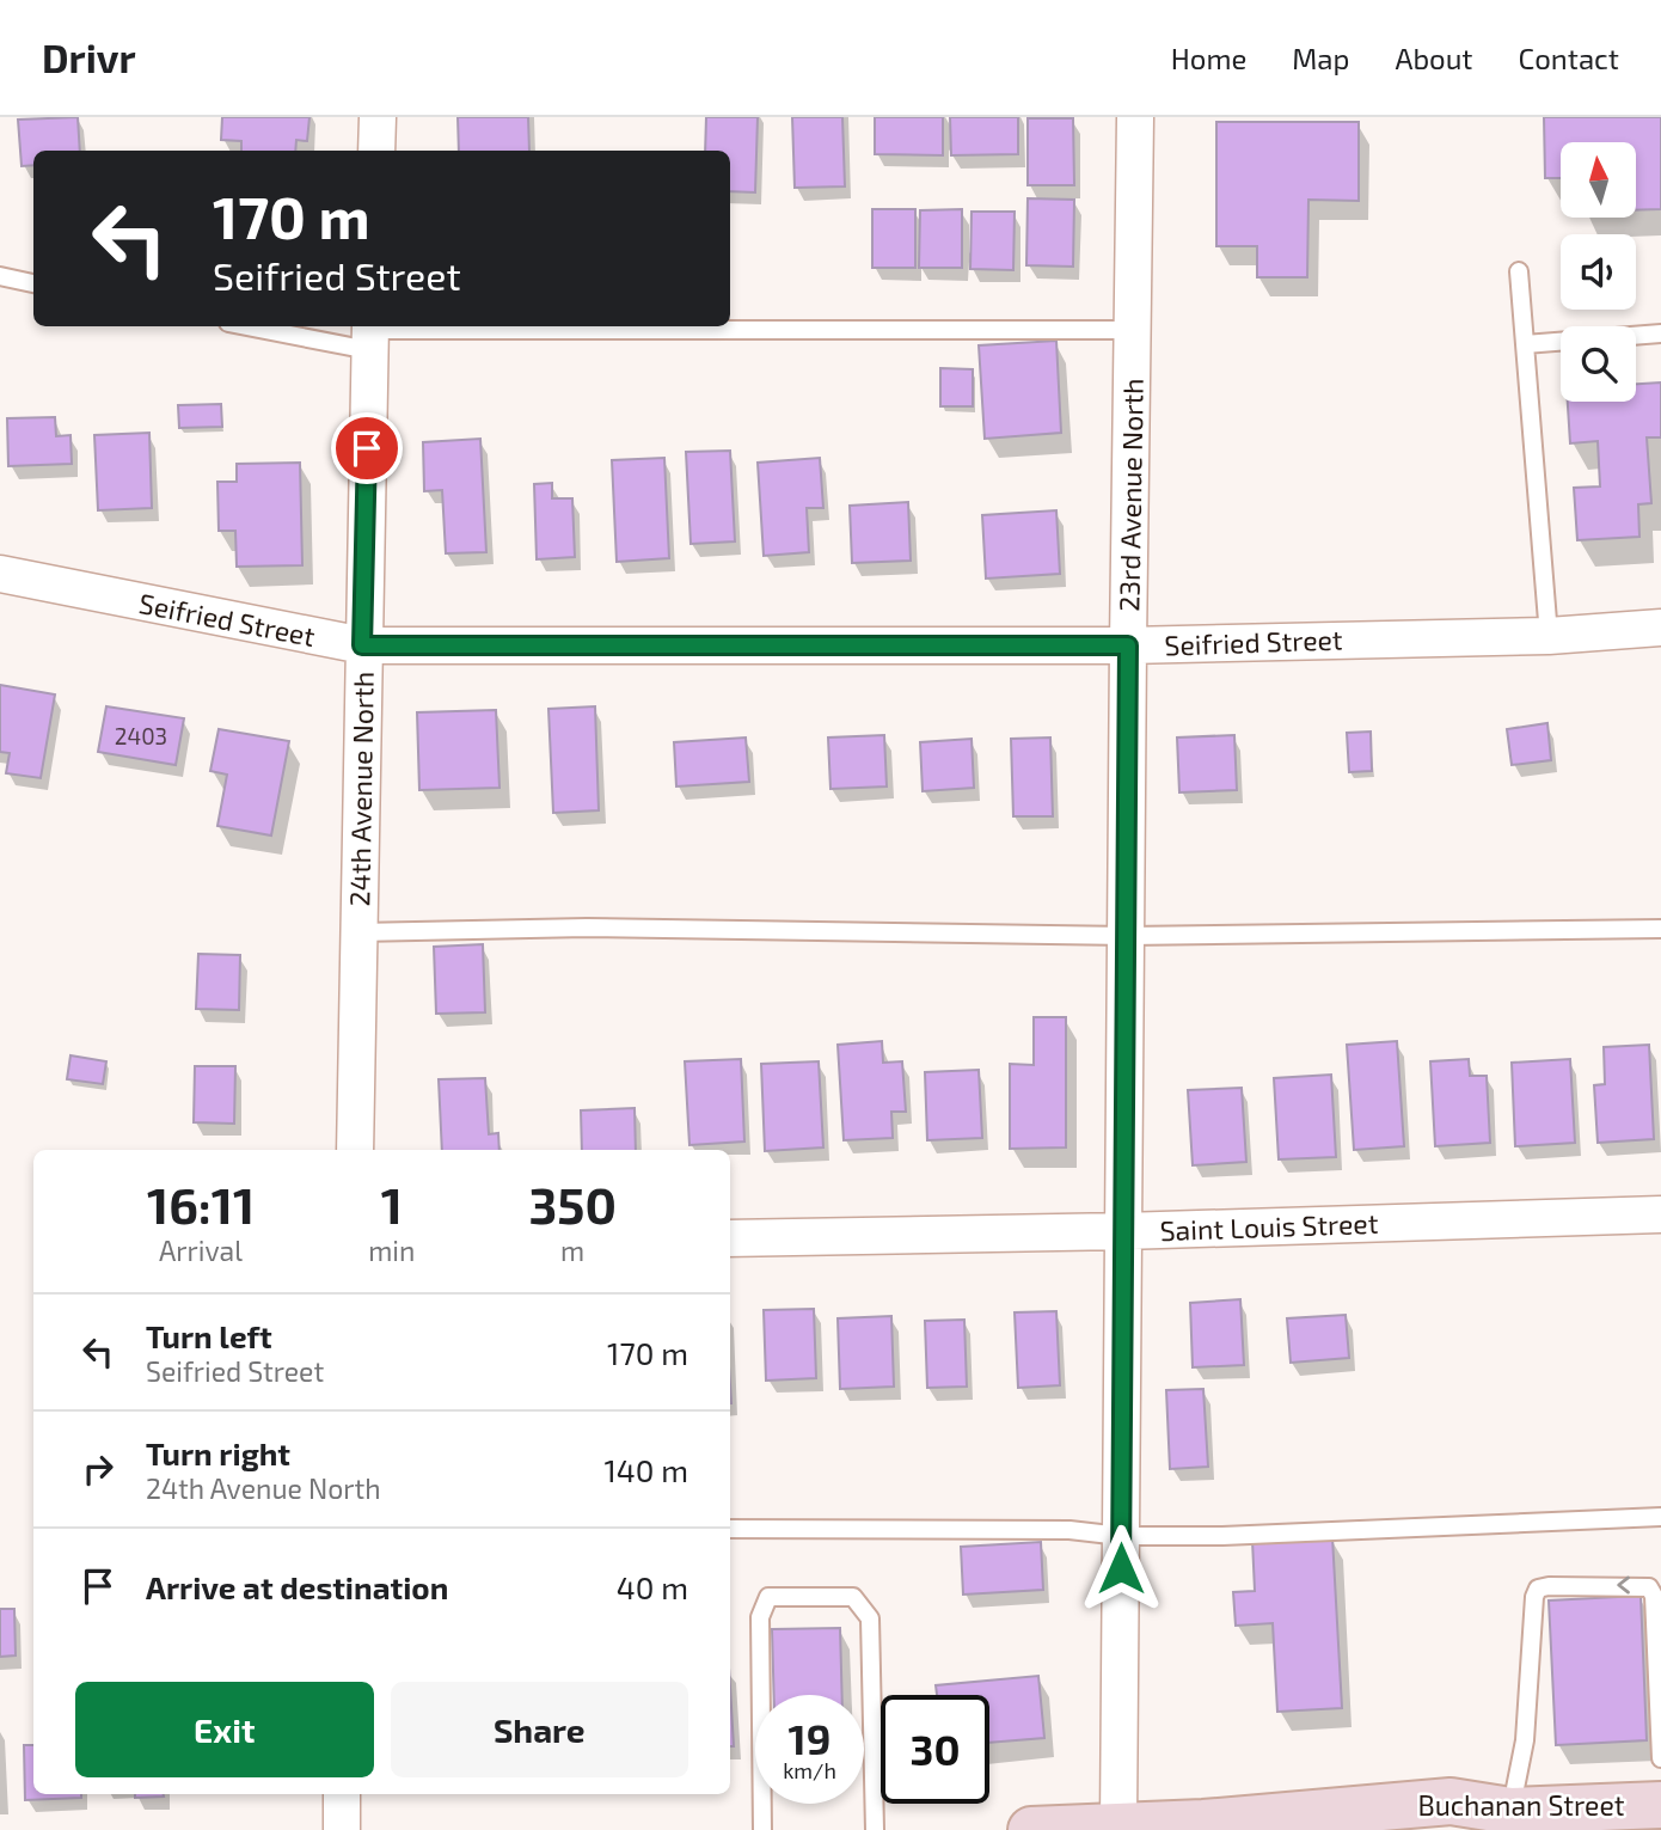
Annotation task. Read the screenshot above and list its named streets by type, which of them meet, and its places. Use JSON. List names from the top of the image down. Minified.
{"streets":{"street":["23rd Avenue North","Seifried Street","24th Avenue North","Saint Louis Street","Buchanan Street"]},"crossings":[["23rd Avenue North","Seifried Street"],["23rd Avenue North","Saint Louis Street"],["23rd Avenue North","Buchanan Street"],["Seifried Street","24th Avenue North"]],"house_numbers":["2403"],"north":"top","page":{"header":"Drivr","nav":["Home","Map","About","Contact"],"turn":["170 m","Seifried Street"],"eta":["16:11","Arrival","1","min","350","m"],"list":[{"name":"Turn left","note":"Seifried Street","value":"170 m"},{"name":"Turn right","note":"24th Avenue North","value":"140 m"},{"name":"Arrive at destination","value":"40 m"}],"buttons":["Exit","Share"],"speed":"19 km/h","limit":"30"}}
